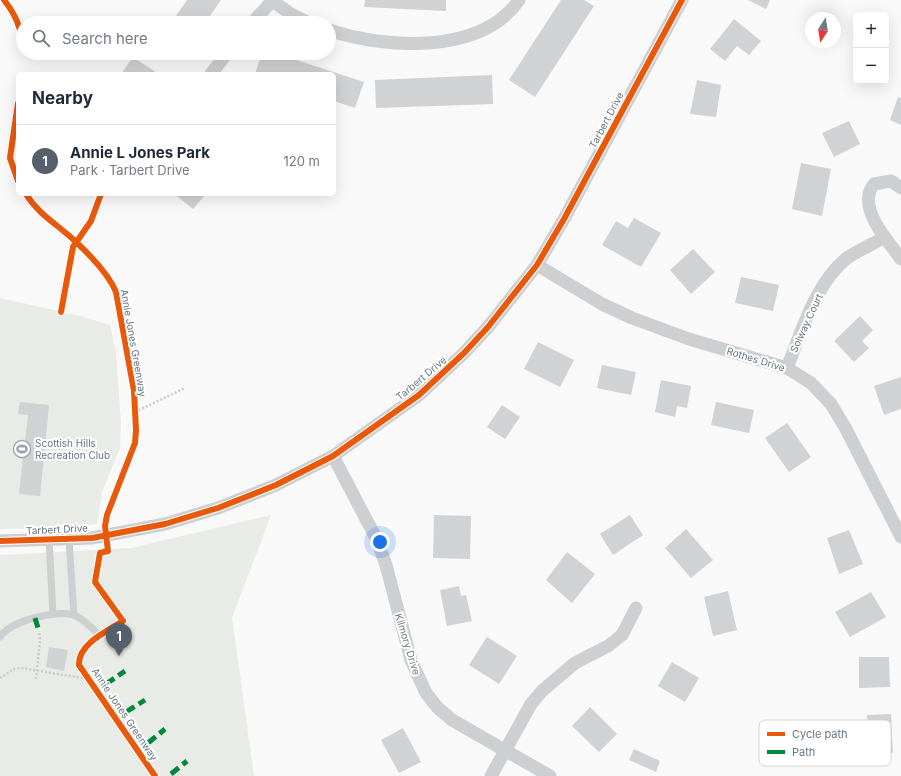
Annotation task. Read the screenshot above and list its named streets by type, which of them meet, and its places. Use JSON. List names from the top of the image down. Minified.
{"streets":{"street":["Tarbert Drive","Solway Court","Rothes Drive","Kilmory Drive"],"cycle path":["Annie Jones Greenway"]},"crossings":[["Tarbert Drive","Rothes Drive"],["Tarbert Drive","Kilmory Drive"],["Solway Court","Rothes Drive"]],"places":{"sports":["Scottish Hills Recreation Club"]},"legend":["Cycle path","Path"],"north":"bottom","page":{"map_buttons":["+","−"],"search":"Search here","heading":"Nearby","list":[{"mark":"1","name":"Annie L Jones Park","note":"Park · Tarbert Drive","value":"120 m"}],"pins":"1"}}
